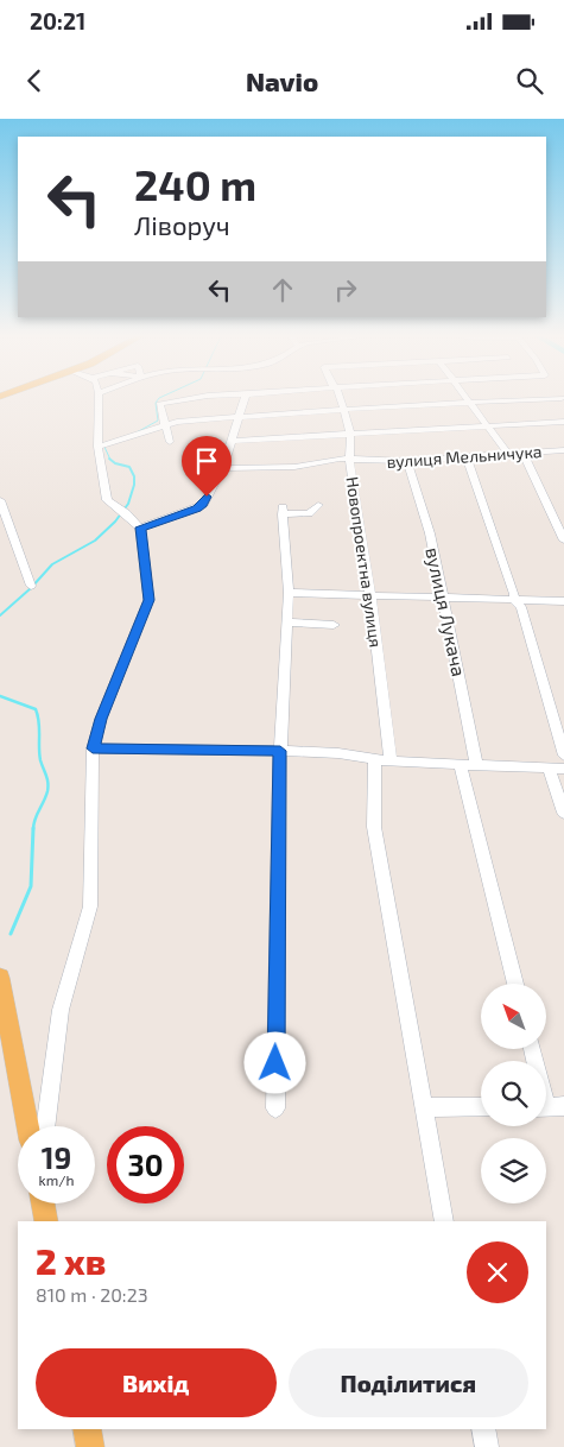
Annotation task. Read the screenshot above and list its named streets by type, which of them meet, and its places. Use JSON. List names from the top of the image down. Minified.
{"streets":{"street":["вулиця Мельничука","Новопроектна вулиця","вулиця Лукача"]},"crossings":[["вулиця Мельничука","Новопроектна вулиця"],["вулиця Мельничука","вулиця Лукача"]],"north":"top left","page":{"status":"20:21","header":"Navio","turn":["240 m","Ліворуч"],"speed":"19 km/h","limit":"30","heading":["2 хв","810 m · 20:23"],"buttons":["Вихід","Поділитися"]}}
